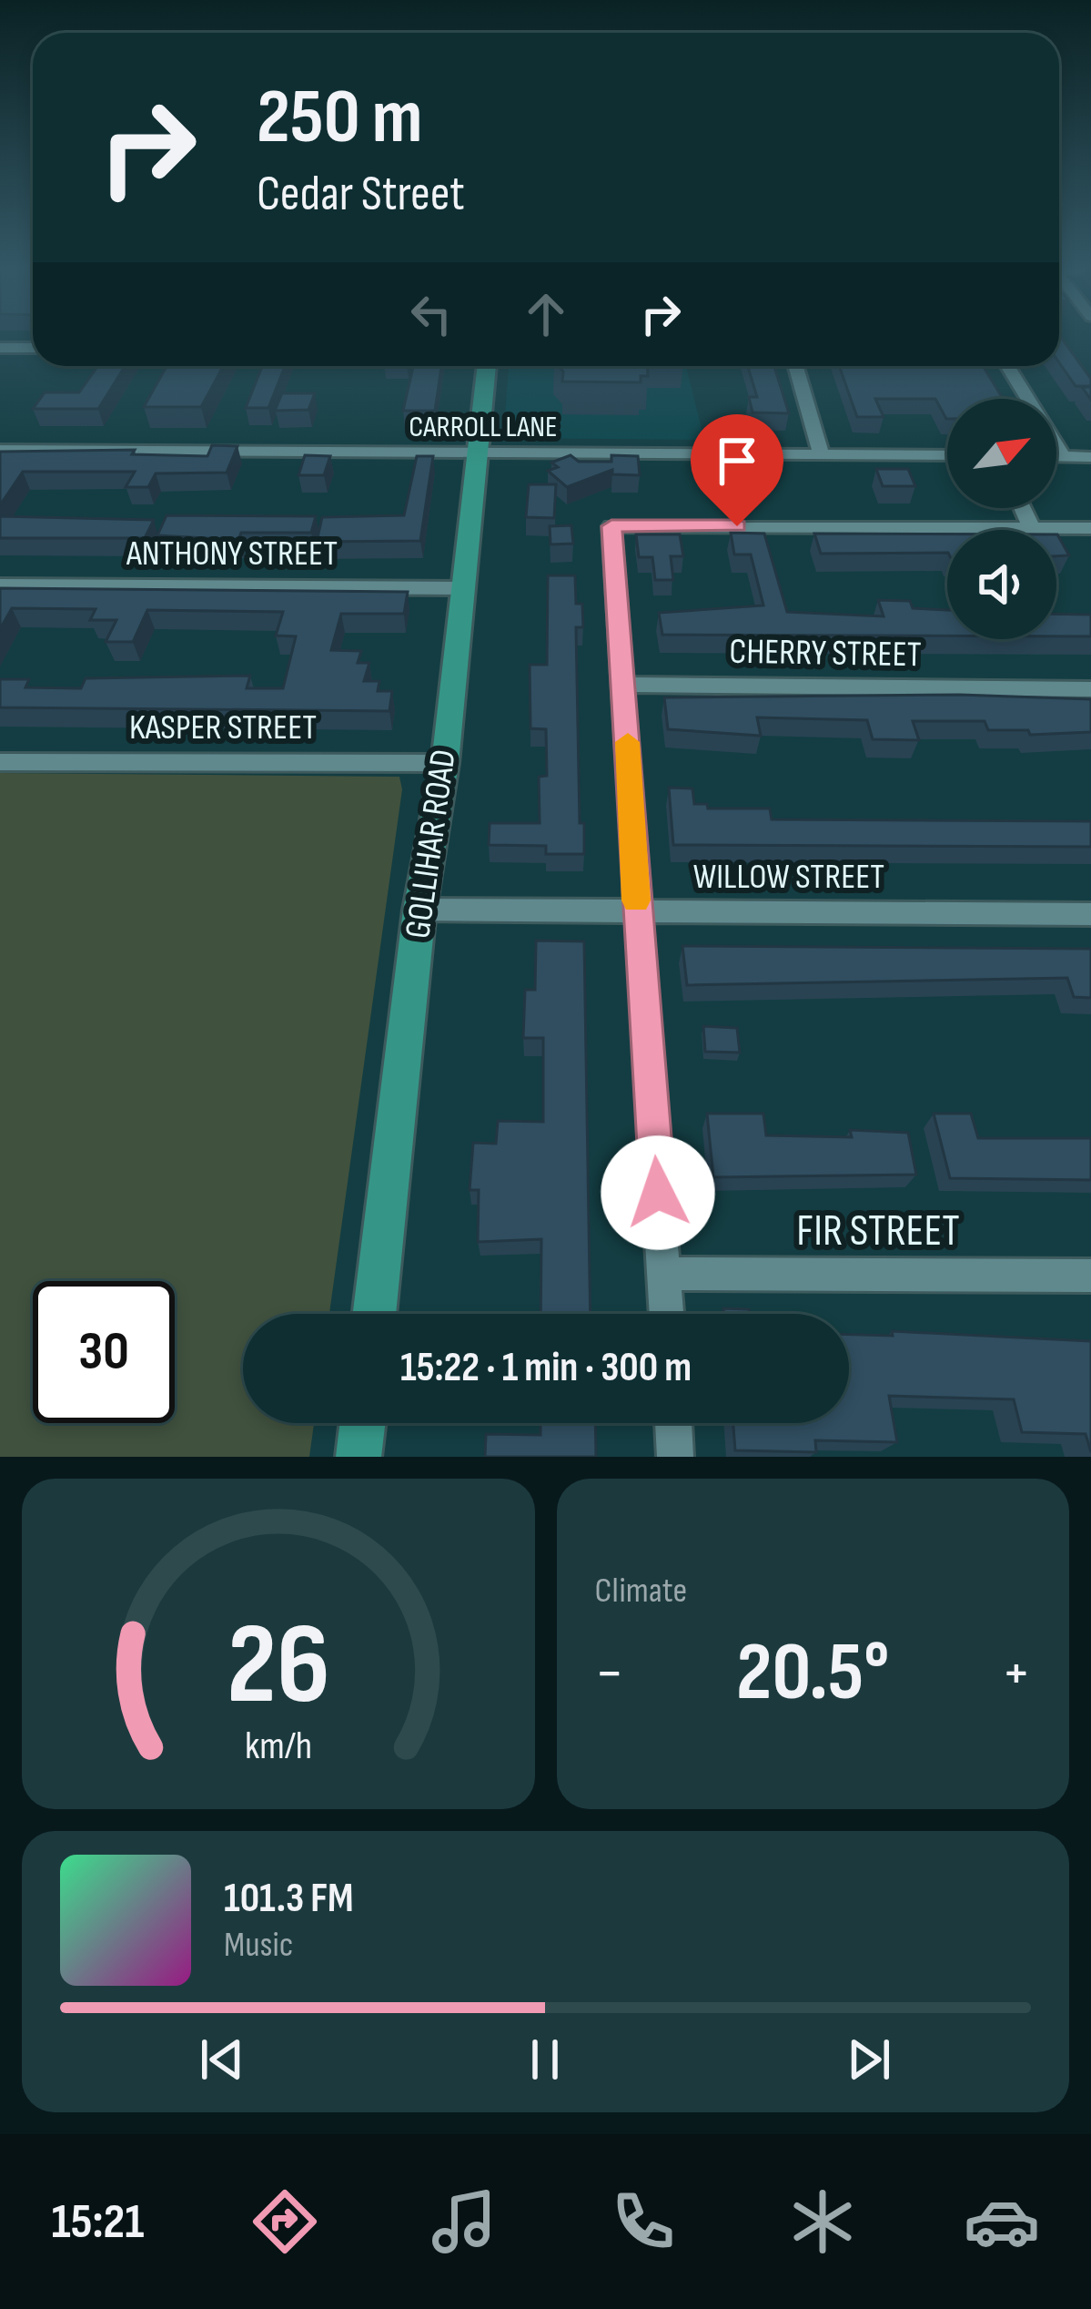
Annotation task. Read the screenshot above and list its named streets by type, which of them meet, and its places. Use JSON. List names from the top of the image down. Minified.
{"streets":{"main road":["GOLLIHAR ROAD"],"street":["CARROLL LANE","ANTHONY STREET","CHERRY STREET","KASPER STREET","WILLOW STREET","FIR STREET"]},"crossings":[["CARROLL LANE","GOLLIHAR ROAD"],["ANTHONY STREET","GOLLIHAR ROAD"],["KASPER STREET","GOLLIHAR ROAD"],["GOLLIHAR ROAD","WILLOW STREET"]],"north":"top right","page":{"turn":["250 m","Cedar Street"],"limit":"30","trip":"15:22 · 1 min · 300 m","tile":"Climate","heat":["−","20.5°","+"],"song":["101.3 FM","Music"],"tabs":"15:21","gauge":["26","km/h"]}}
